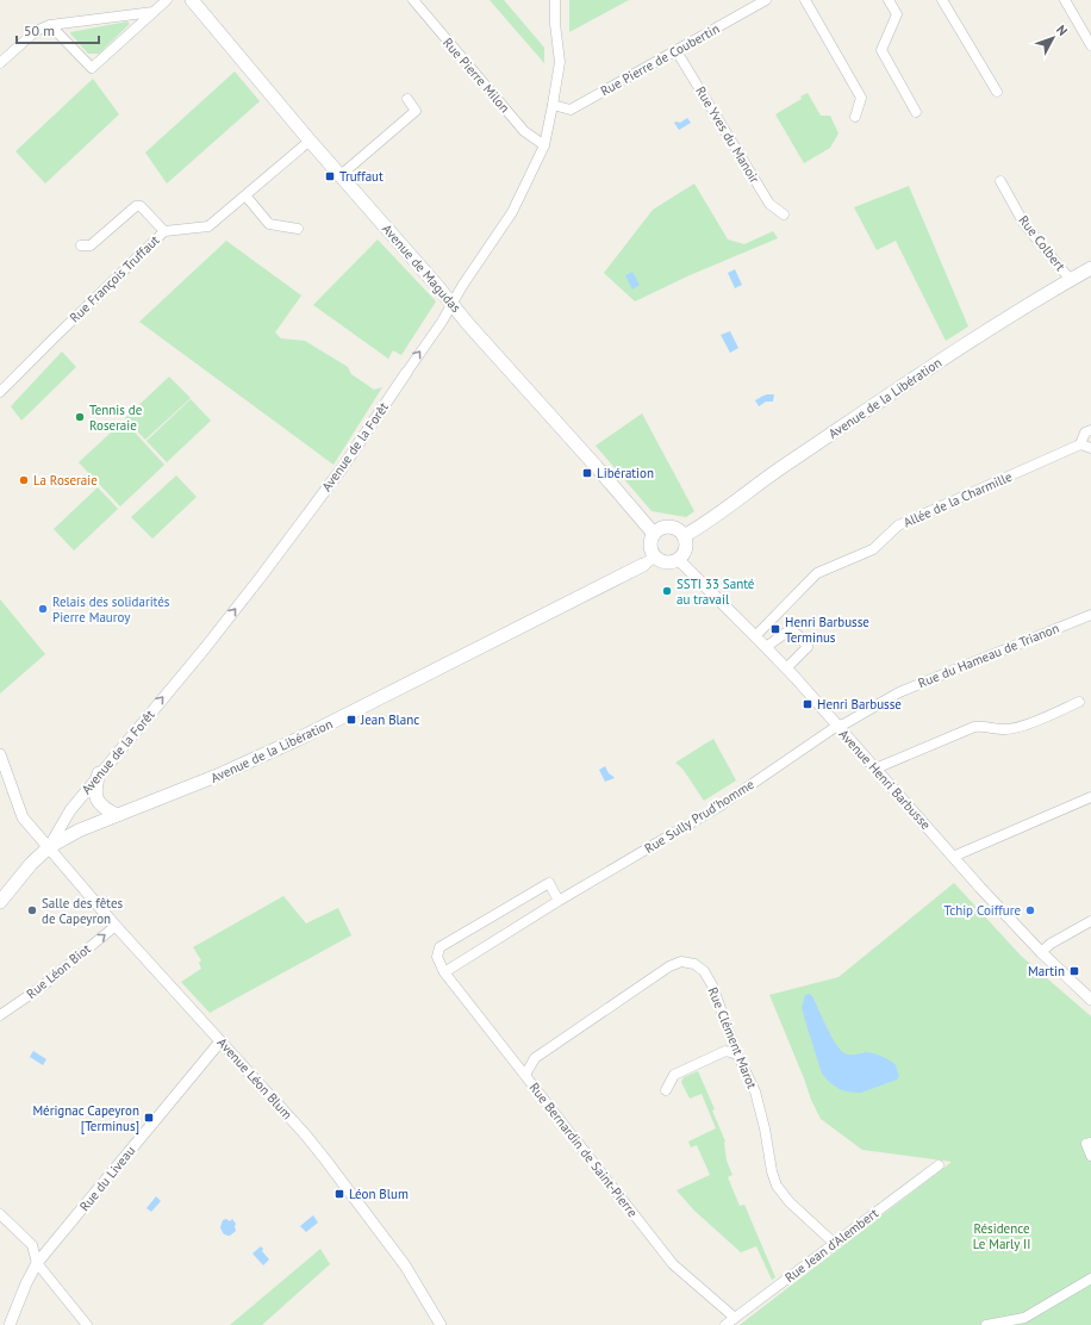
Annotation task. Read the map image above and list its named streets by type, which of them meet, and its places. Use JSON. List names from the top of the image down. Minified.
{"streets":{"main road":["Avenue de Magudas","Avenue de la Libération"],"street":["Rue Pierre de Coubertin","Rue Pierre Milon","Rue Yves du Manoir","Rue Colbert","Rue François Truffaut","Avenue de la Forêt","Allée de la Charmille","Rue du Hameau de Trianon","Avenue Henri Barbusse","Rue Sully Prud'homme","Rue Léon Biot","Rue Clément Marot","Avenue Léon Blum","Rue Bernardin de Saint-Pierre","Rue du Liveau","Rue Jean d'Alembert"]},"crossings":[["Rue Pierre de Coubertin","Rue Yves du Manoir"],["Rue Pierre de Coubertin","Avenue de la Forêt"],["Rue Pierre Milon","Avenue de la Forêt"],["Rue Colbert","Avenue de la Libération"],["Avenue de Magudas","Rue François Truffaut"],["Avenue de Magudas","Avenue de la Libération"],["Avenue de Magudas","Avenue de la Forêt"],["Avenue de Magudas","Avenue Henri Barbusse"],["Avenue de la Libération","Avenue de la Forêt"],["Avenue de la Libération","Avenue Henri Barbusse"],["Avenue de la Libération","Avenue Léon Blum"],["Avenue de la Forêt","Avenue Léon Blum"],["Allée de la Charmille","Avenue Henri Barbusse"],["Rue du Hameau de Trianon","Avenue Henri Barbusse"],["Rue du Hameau de Trianon","Rue Sully Prud'homme"],["Avenue Henri Barbusse","Rue Sully Prud'homme"],["Rue Sully Prud'homme","Rue Bernardin de Saint-Pierre"],["Rue Léon Biot","Avenue Léon Blum"],["Rue Clément Marot","Rue Bernardin de Saint-Pierre"],["Rue Clément Marot","Rue Jean d'Alembert"],["Avenue Léon Blum","Rue du Liveau"],["Rue Bernardin de Saint-Pierre","Rue Jean d'Alembert"]],"one_way":["Avenue de la Forêt","Rue Léon Biot"],"parks":["Résidence Le Marly II"],"places":{"transit":["Truffaut","Libération","Henri Barbusse Terminus","Henri Barbusse","Jean Blanc","Martin","Mérignac Capeyron [Terminus]","Léon Blum"],"other":["Tennis de Roseraie","La Roseraie","SSTI 33 Santé au travail","Relais des solidarités Pierre Mauroy","Salle des fêtes de Capeyron","Tchip Coiffure"]},"scale_bar":"50 m","north":"top right"}
